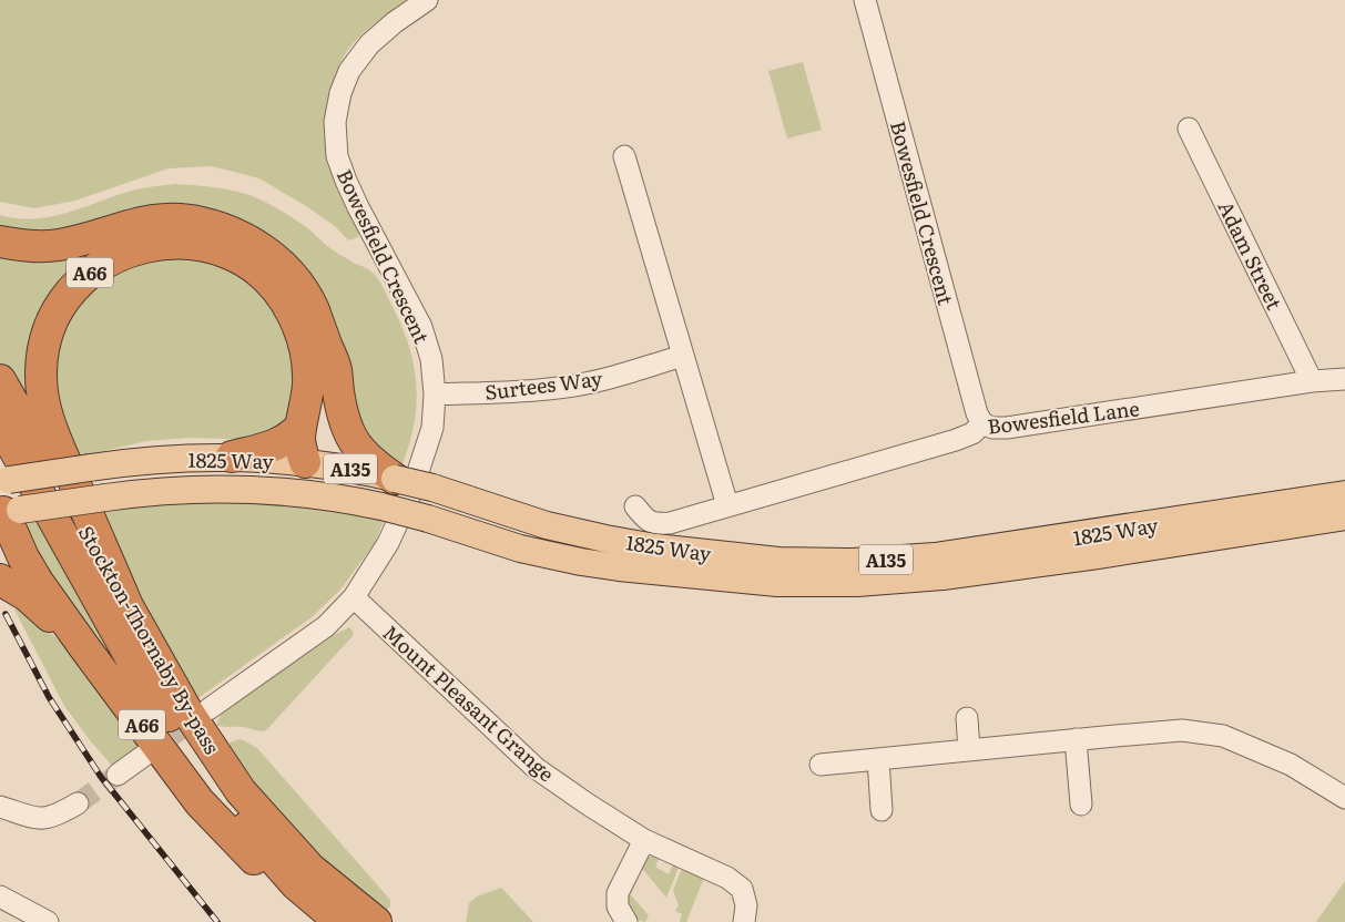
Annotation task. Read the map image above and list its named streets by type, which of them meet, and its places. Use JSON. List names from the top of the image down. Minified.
{"streets":{"highway":["A66","A135","Stockton-Thornaby By-pass"],"main road":["1825 Way"],"street":["Bowesfield Crescent","Adam Street","Surtees Way","Bowesfield Lane","Mount Pleasant Grange"]},"crossings":[["Bowesfield Crescent","Surtees Way"],["Bowesfield Crescent","Bowesfield Lane"],["Bowesfield Crescent","Mount Pleasant Grange"],["Adam Street","Bowesfield Lane"],["A66","1825 Way"],["A66","A135"],["A66","Stockton-Thornaby By-pass"],["1825 Way","A135"]]}
